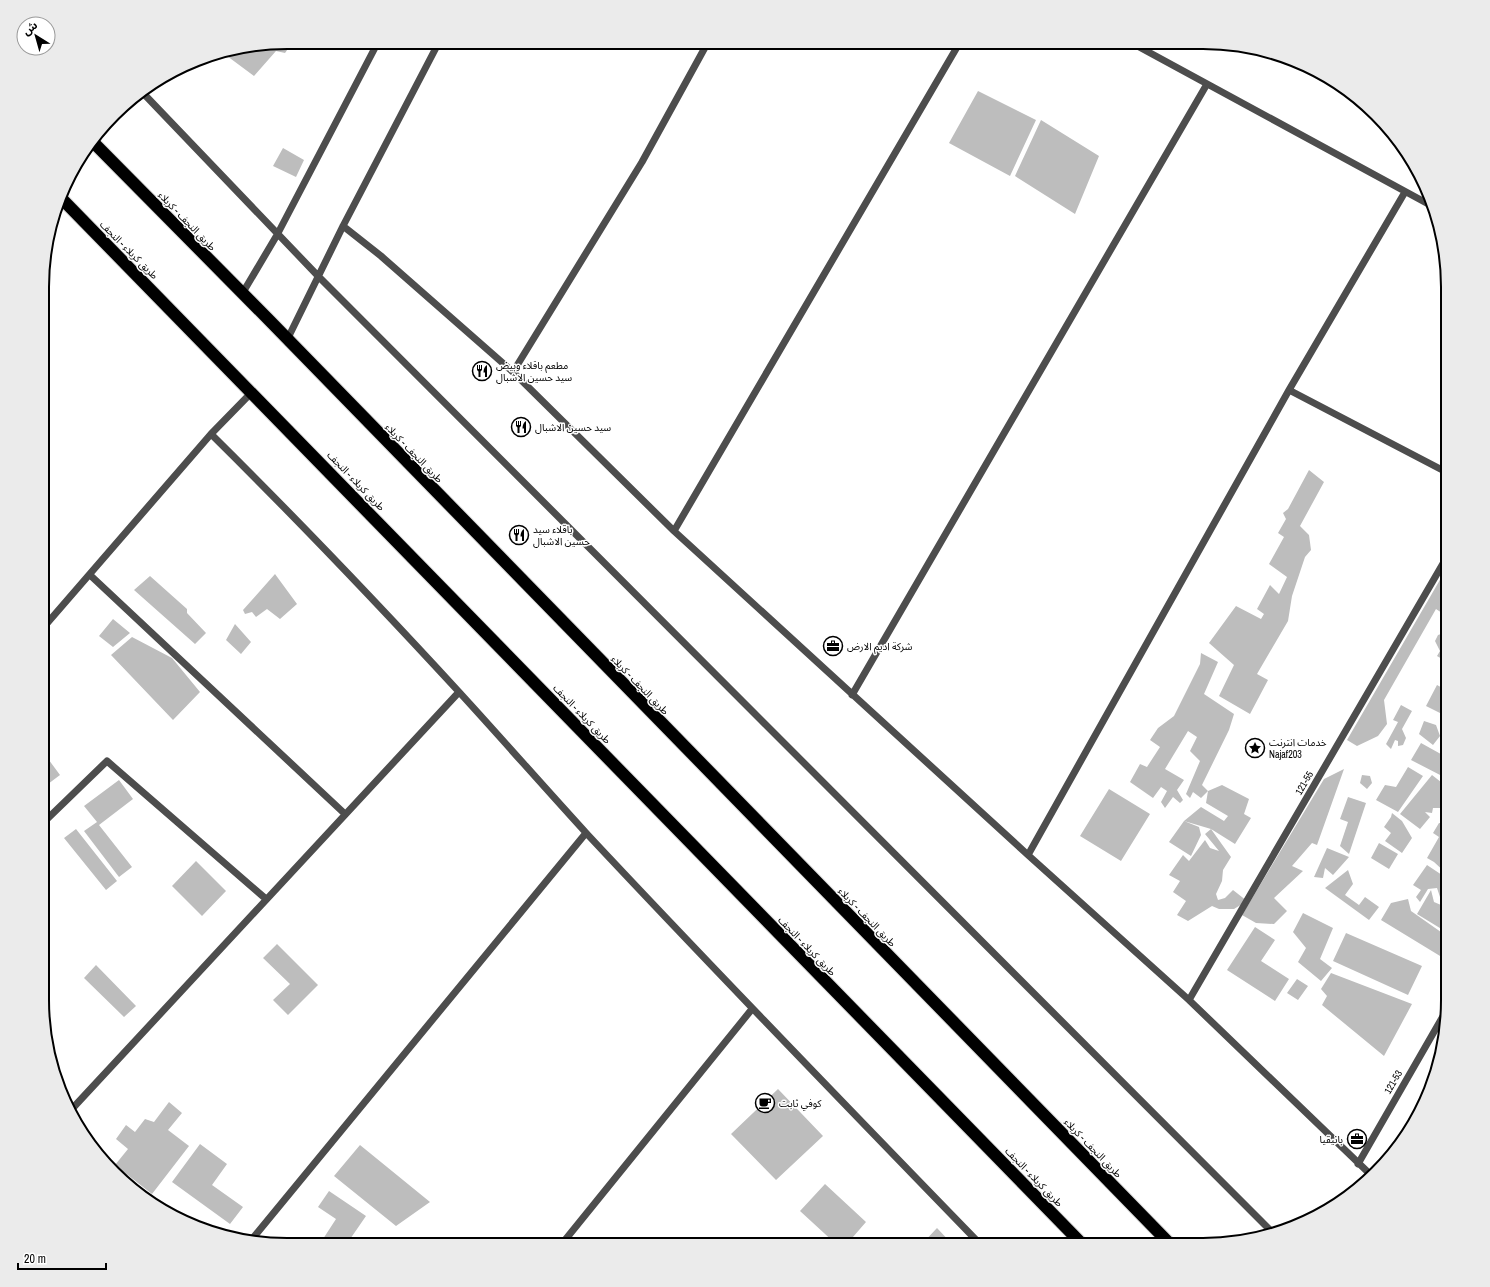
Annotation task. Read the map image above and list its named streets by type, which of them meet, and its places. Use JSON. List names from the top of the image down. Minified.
{"streets":{"highway":["طريق النجف - کربلاء","طريق کربلاء - النجف"],"street":["121-55","121-53"]},"places":{"restaurant":["مطعم باقلاء وبيض سيد حسين الاشبال","سيد حسين الاشبال","باقلاء سيد حسين الاشبال"],"office":["شركة اديم الارض","بانيقيا"],"place":["خدمات انترنت Najaf203"],"cafe":["كوفي ثابت"]},"scale_bar":"20 m","north":"top left"}
